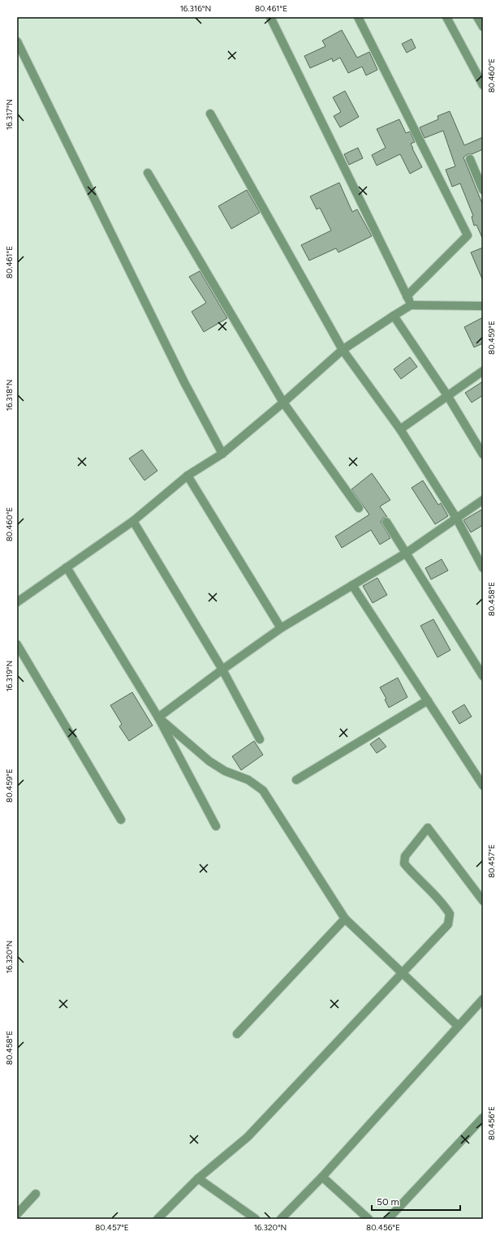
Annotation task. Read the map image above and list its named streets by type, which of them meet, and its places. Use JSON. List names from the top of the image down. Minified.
{"scale_bar":"50 m","coordinates":["16.316°N","80.461°E","80.460°E","16.317°N","80.459°E","16.318°N","80.458°E","16.319°N","80.457°E","16.320°N","80.456°E"]}
